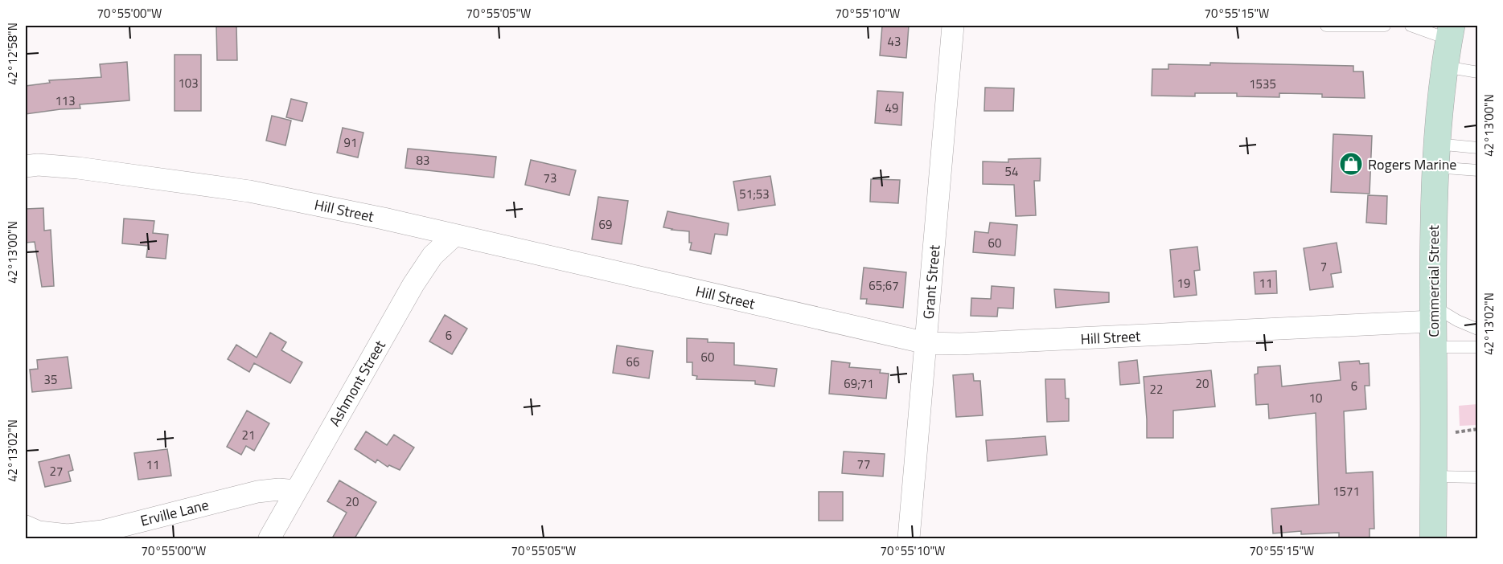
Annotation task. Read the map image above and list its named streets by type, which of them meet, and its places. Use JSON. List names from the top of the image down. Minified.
{"streets":{"main road":["Commercial Street"],"street":["Hill Street","Grant Street","Ashmont Street","Erville Lane"]},"crossings":[["Hill Street","Commercial Street"],["Hill Street","Grant Street"],["Hill Street","Ashmont Street"],["Ashmont Street","Erville Lane"]],"places":{"shop":["Rogers Marine"]},"house_numbers":["43","103","1535","113","49","91","83","54","73","51;53","69","60","7","19","11","65;67","6","60","66","35","69;71","20","6","22","10","21","77","11","27","1571","20"],"coordinates":["70°55'00\"W","70°55'05\"W","70°55'10\"W","70°55'15\"W","42°12'58\"N","42°13'00\"N","42°13'02\"N"]}
